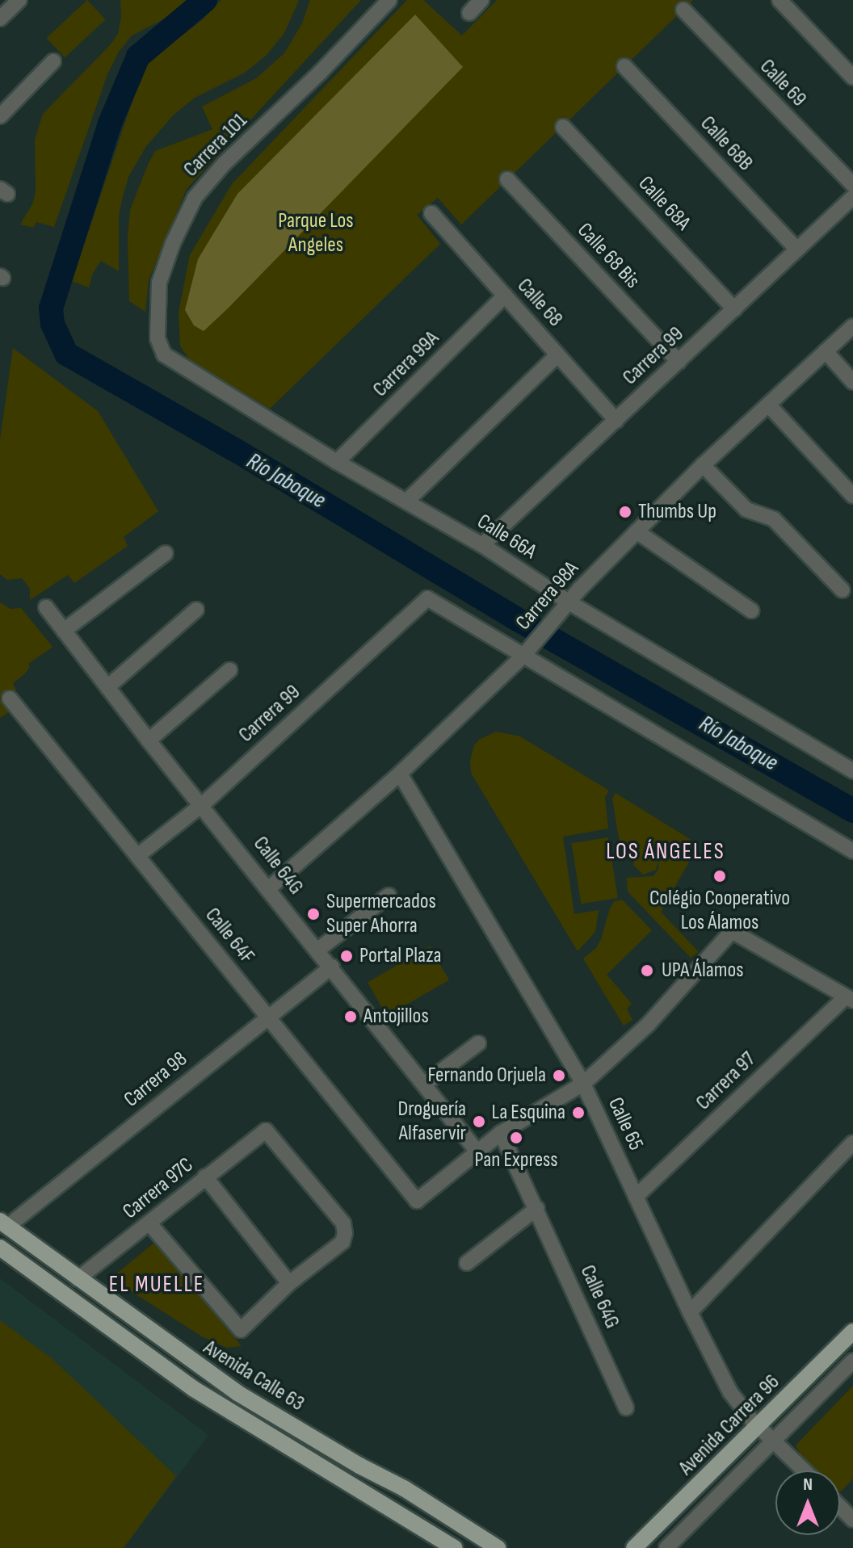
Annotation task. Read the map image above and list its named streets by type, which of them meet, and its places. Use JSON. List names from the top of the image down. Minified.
{"streets":{"main road":["Avenida Calle 63","Avenida Carrera 96"],"street":["Calle 69","Calle 68B","Carrera 101","Calle 68A","Calle 68 Bis","Calle 68","Carrera 99","Carrera 99A","Calle 66A","Carrera 98A","Calle 64G","Calle 64F","Carrera 98","Carrera 97","Calle 65","Carrera 97C"]},"crossings":[["Calle 68B","Carrera 99"],["Carrera 101","Calle 66A"],["Calle 68A","Carrera 99"],["Calle 68 Bis","Carrera 99"],["Calle 68","Carrera 99"],["Calle 68","Carrera 99A"],["Carrera 99","Calle 66A"],["Carrera 99","Carrera 98A"],["Carrera 99","Calle 64G"],["Carrera 99","Calle 64F"],["Carrera 99A","Calle 66A"],["Calle 66A","Carrera 98A"],["Carrera 98A","Calle 64G"],["Carrera 98A","Calle 65"],["Calle 64G","Calle 64F"],["Calle 64G","Carrera 98"],["Calle 64F","Carrera 98"],["Carrera 98","Avenida Calle 63"],["Carrera 97","Calle 65"],["Calle 65","Avenida Carrera 96"],["Carrera 97C","Avenida Calle 63"]],"districts":["LOS ÁNGELES","EL MUELLE"],"water":["Río Jaboque"],"parks":["Parque Los Angeles"],"places":["Thumbs Up","Colégio Cooperativo Los Álamos","Supermercados Super Ahorra","Portal Plaza","UPA Álamos","Antojillos","Fernando Orjuela","La Esquina","Droguería Alfaservir","Pan Express"],"north":"top"}
